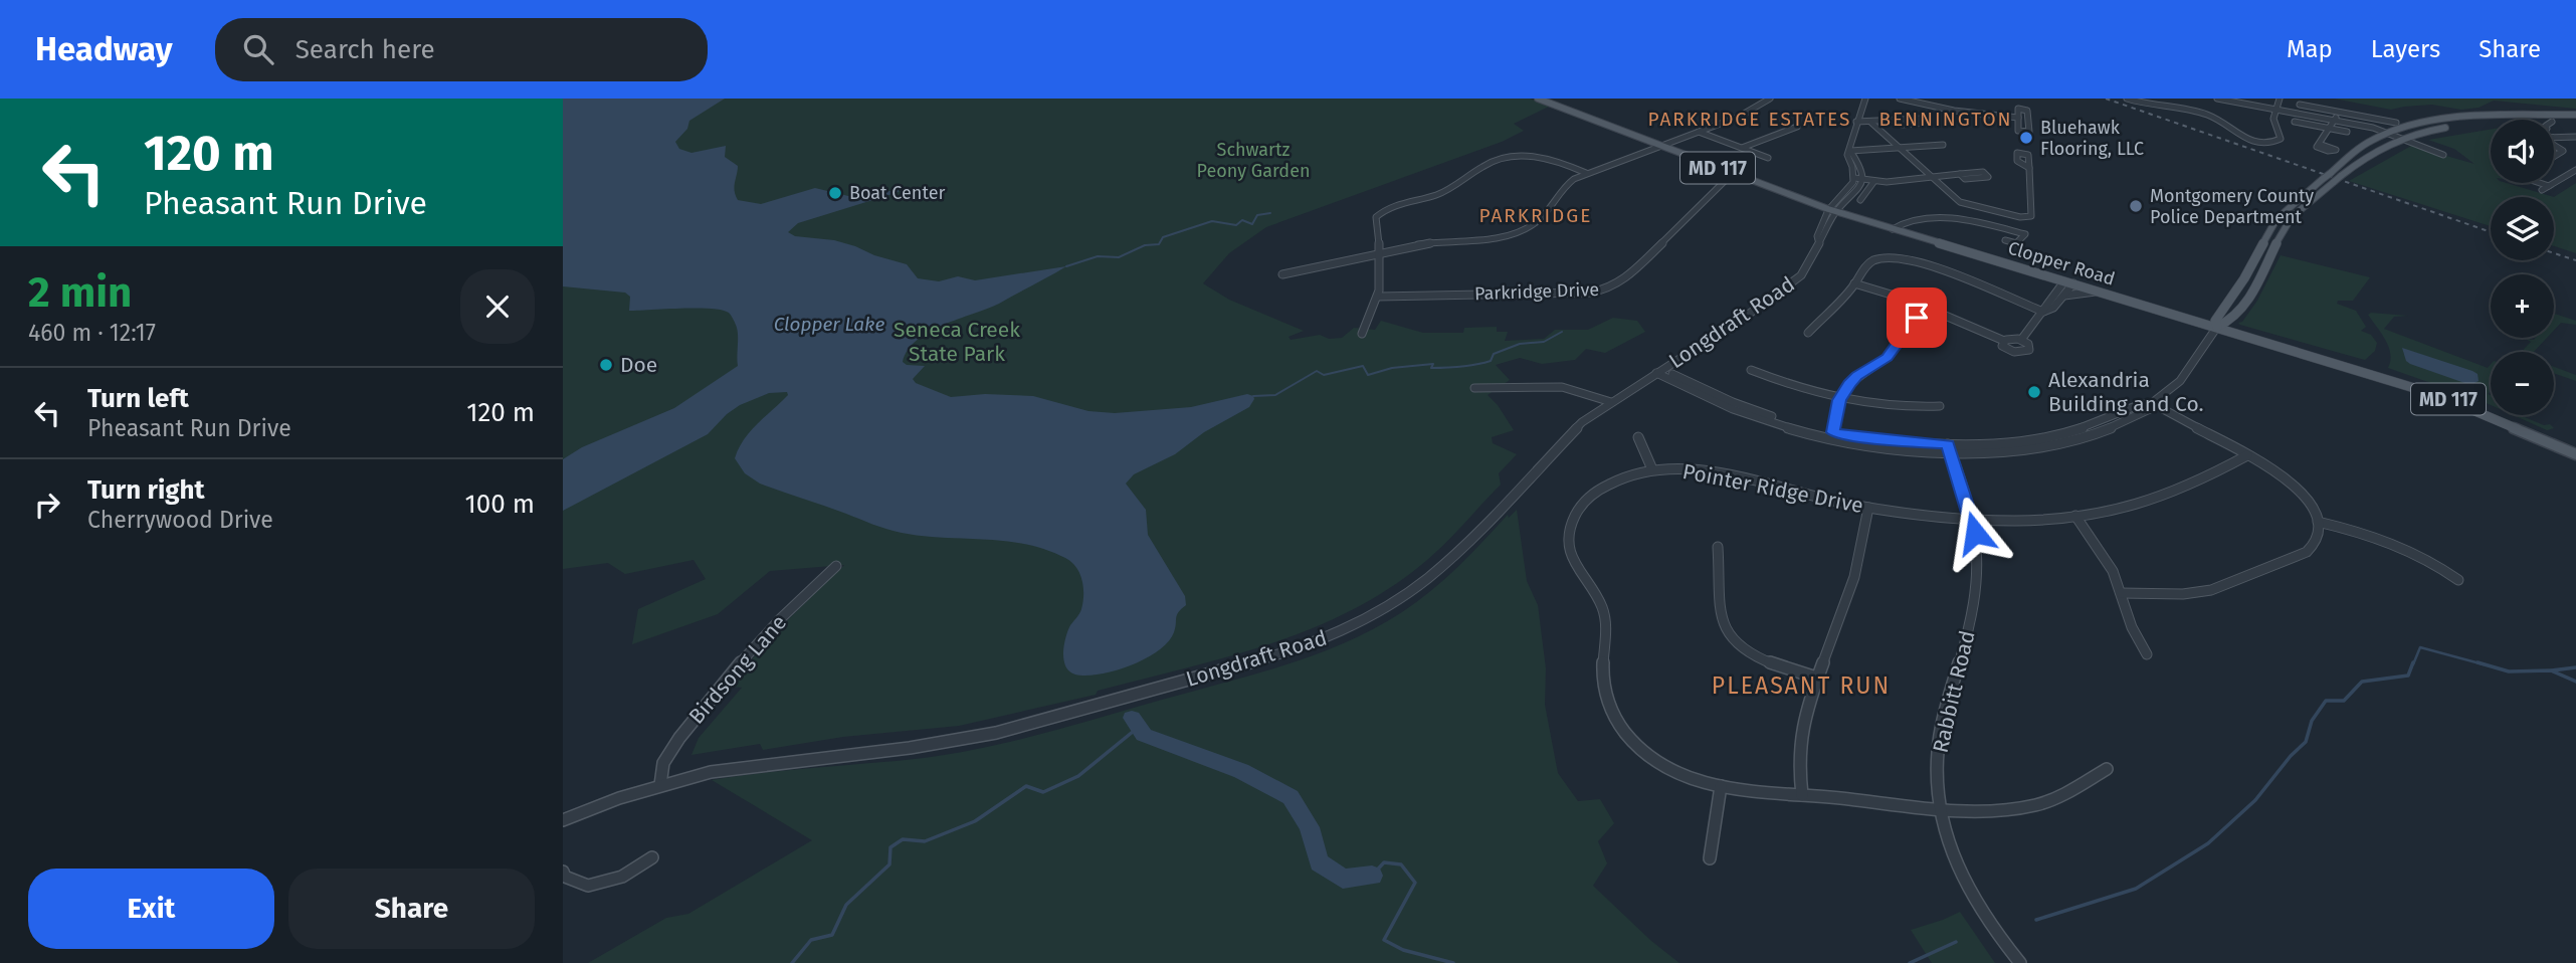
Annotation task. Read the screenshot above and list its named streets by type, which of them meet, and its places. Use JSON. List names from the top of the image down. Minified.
{"streets":{"main road":["MD 117","Clopper Road"],"street":["Parkridge Drive","Longdraft Road","Pointer Ridge Drive","Birdsong Lane","Rabbitt Road"]},"crossings":[["Clopper Road","Parkridge Drive"],["Clopper Road","Longdraft Road"],["Longdraft Road","Birdsong Lane"],["Pointer Ridge Drive","Rabbitt Road"]],"districts":["PARKRIDGE ESTATES","BENNINGTON","PARKRIDGE","PLEASANT RUN"],"water":["Clopper Lake"],"parks":["Schwartz Peony Garden","Seneca Creek State Park"],"places":["Bluehawk Flooring, LLC","Boat Center","Montgomery County Police Department","Doe","Alexandria Building and Co."],"page":{"header":"Headway","search":"Search here","nav":["Map","Layers","Share"],"turn":["120 m","Pheasant Run Drive"],"map_buttons":["+","−"],"heading":["2 min","460 m · 12:17"],"list":[{"name":"Turn left","note":"Pheasant Run Drive","value":"120 m"},{"name":"Turn right","note":"Cherrywood Drive","value":"100 m"}],"buttons":["Exit","Share"]}}
